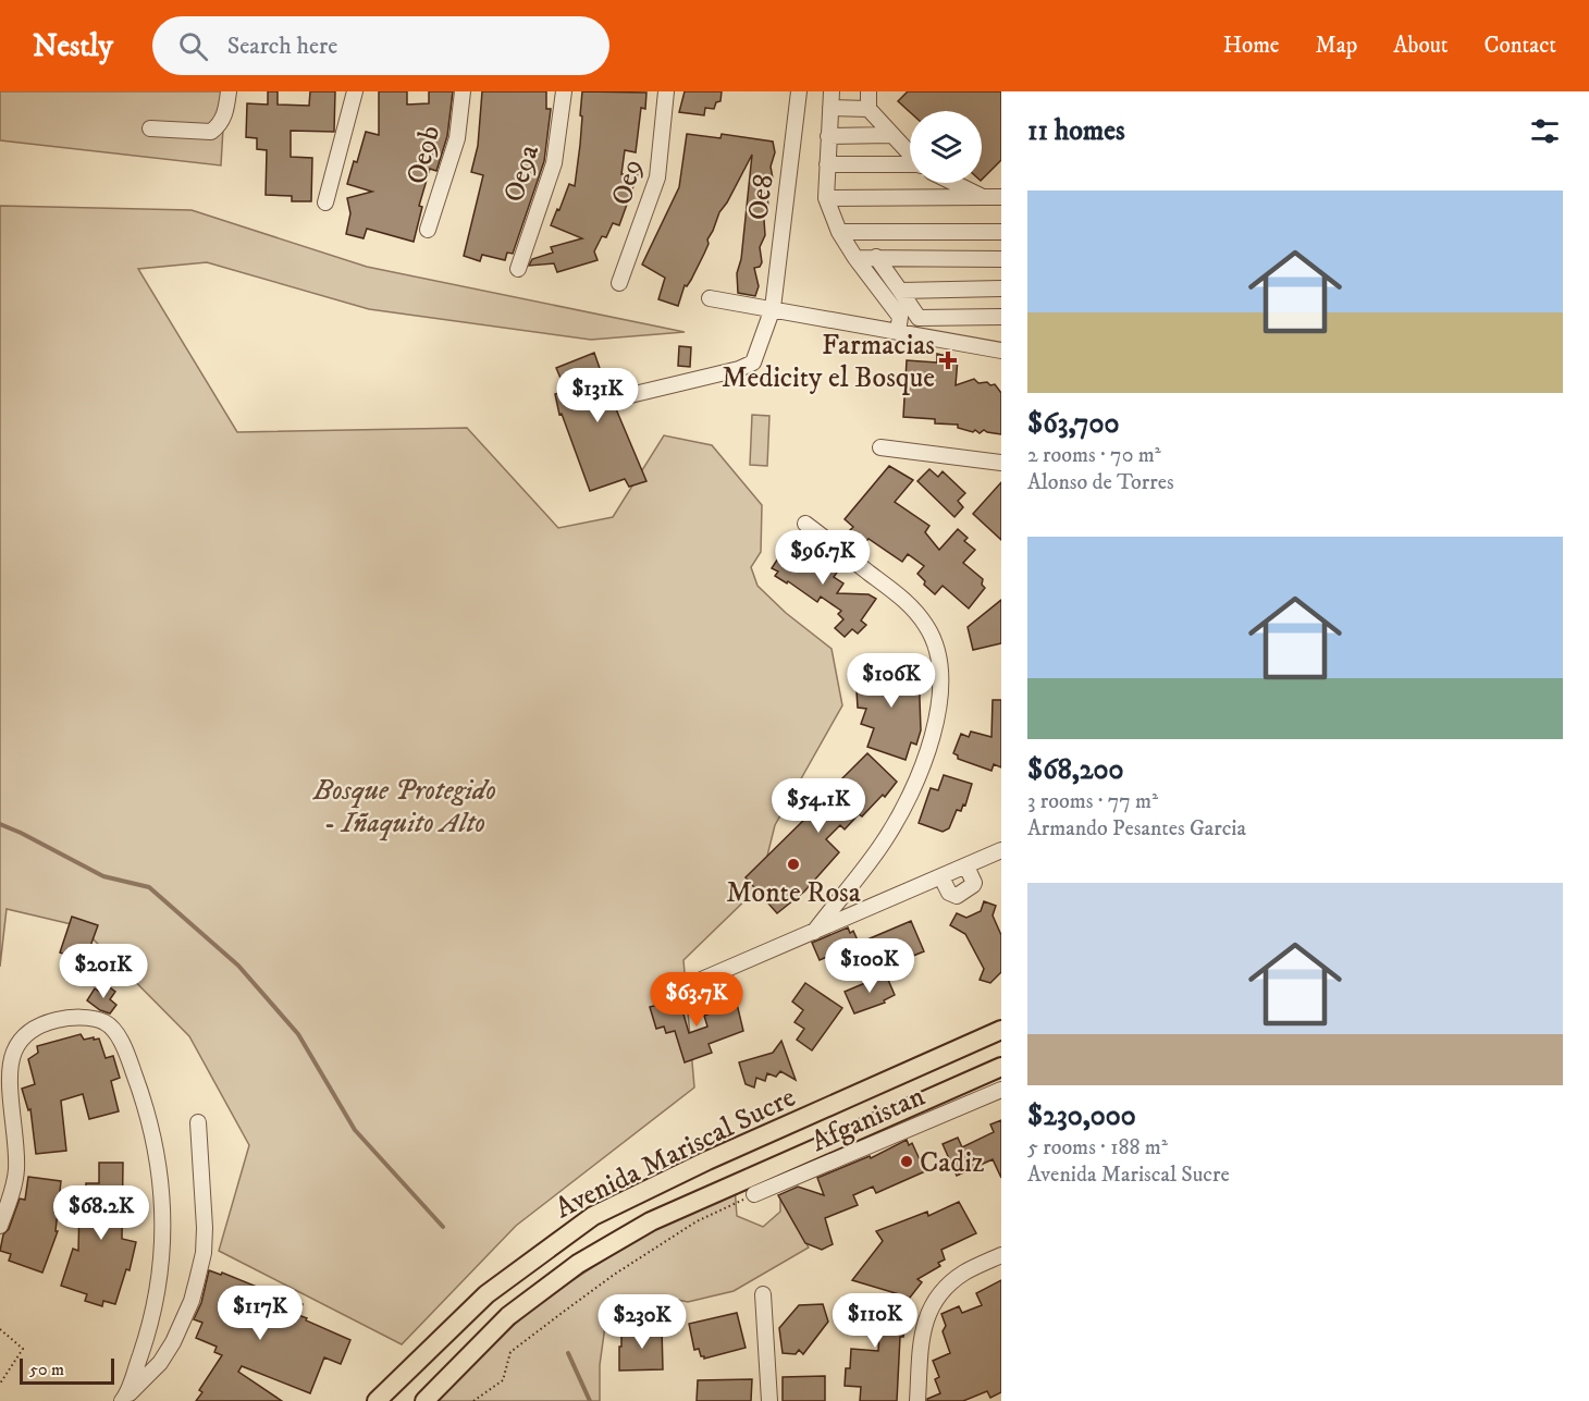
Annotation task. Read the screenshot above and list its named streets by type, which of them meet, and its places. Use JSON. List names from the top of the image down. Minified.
{"streets":{"main road":["Avenida Mariscal Sucre"],"street":["Oe9b","Oe9a","Oe9","Oe8","Afganistan"]},"parks":["Bosque Protegido - Iñaquito Alto"],"places":{"health":["Farmacias Medicity el Bosque"],"other":["Monte Rosa","Cadiz"]},"scale_bar":"50 m","page":{"header":"Nestly","search":"Search here","nav":["Home","Map","About","Contact"],"heading":"11 homes","list":[{"name":"$63,700","note":"2 rooms · 70 m² · Alonso de Torres"},{"name":"$68,200","note":"3 rooms · 77 m² · Armando Pesantes Garcia"},{"name":"$230,000","note":"5 rooms · 188 m² · Avenida Mariscal Sucre"}],"price":["$131K","$96.7K","$106K","$54.1K","$100K","$201K","$63.7K","$68.2K","$117K","$110K","$230K"],"scale":"50 m"}}
